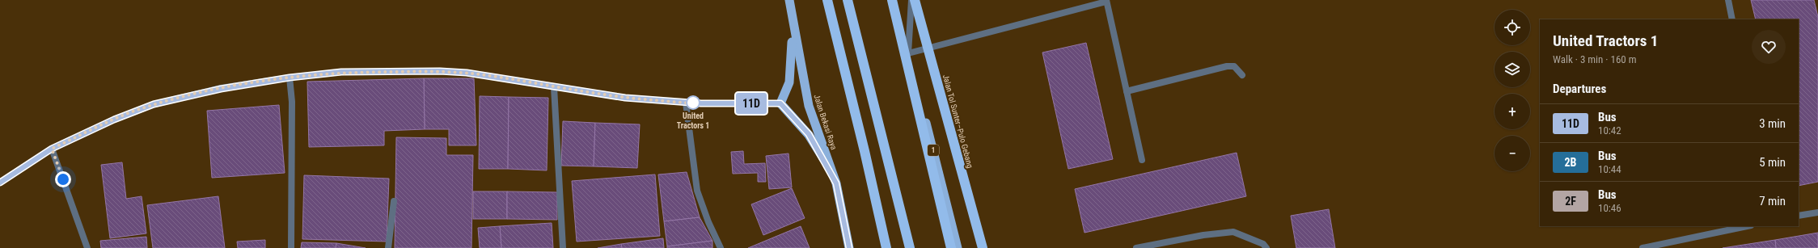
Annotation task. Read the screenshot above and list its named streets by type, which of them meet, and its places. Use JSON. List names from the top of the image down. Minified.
{"streets":{"highway":["Jalan Tol Sunter–Pulo Gebang","Jalan Bekasi Raya","1"]},"places":["United Tractors 1"],"lines":["bus line 11D"],"page":{"on_map":"11D","map_buttons":["+","−"],"heading":[["United Tractors 1","Walk · 3 min · 160 m"],"Departures"],"list":[{"mark":"11D","name":"Bus","note":"10:42","value":"3 min"},{"mark":"2B","name":"Bus","note":"10:44","value":"5 min"},{"mark":"2F","name":"Bus","note":"10:46","value":"7 min"}]}}
